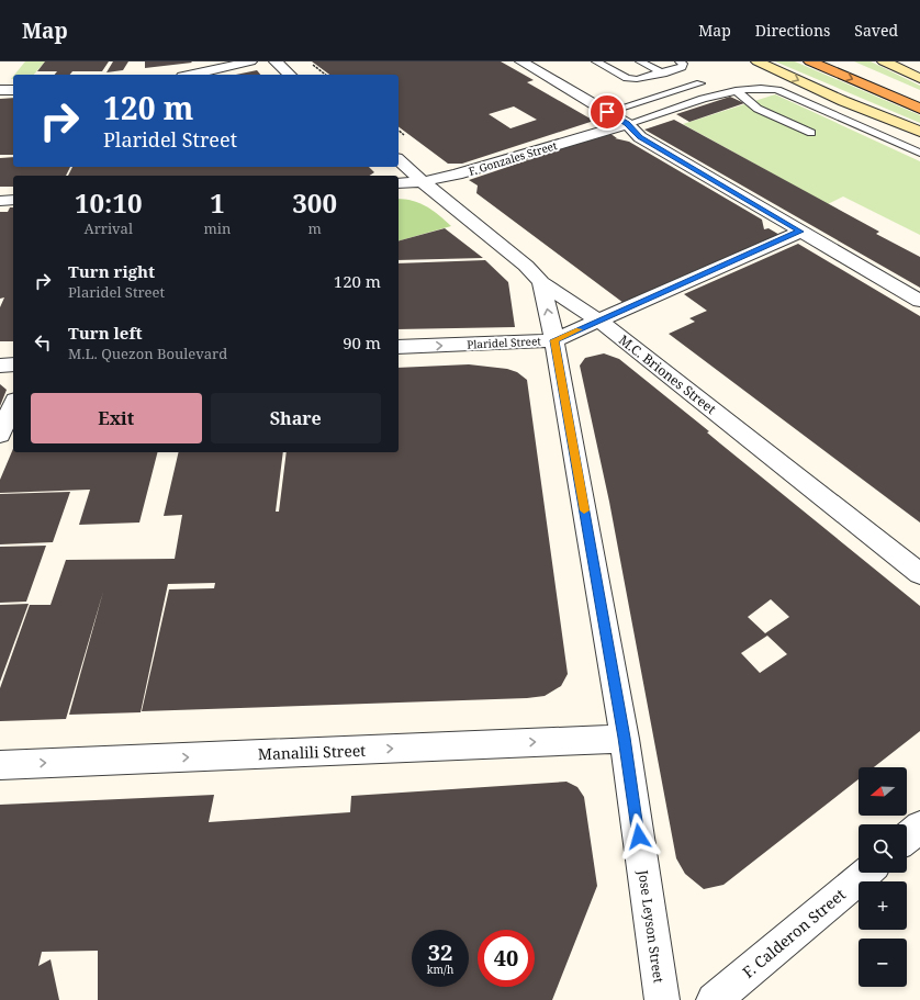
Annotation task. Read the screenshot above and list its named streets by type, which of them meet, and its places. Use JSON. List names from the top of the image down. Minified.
{"streets":{"street":["F. Gonzales Street","Plaridel Street","M.C. Briones Street","Manalili Street","Jose Leyson Street","F. Calderon Street"]},"crossings":[["F. Gonzales Street","M.C. Briones Street"],["Plaridel Street","M.C. Briones Street"],["Plaridel Street","Jose Leyson Street"],["M.C. Briones Street","Jose Leyson Street"],["Manalili Street","Jose Leyson Street"]],"one_way":["Plaridel Street","Manalili Street"],"north":"left","page":{"header":"Map","nav":["Map","Directions","Saved"],"turn":["120 m","Plaridel Street"],"eta":["10:10","Arrival","1","min","300","m"],"list":[{"name":"Turn right","note":"Plaridel Street","value":"120 m"},{"name":"Turn left","note":"M.L. Quezon Boulevard","value":"90 m"}],"buttons":["Exit","Share"],"map_buttons":["+","−"],"speed":"32 km/h","limit":"40"}}
